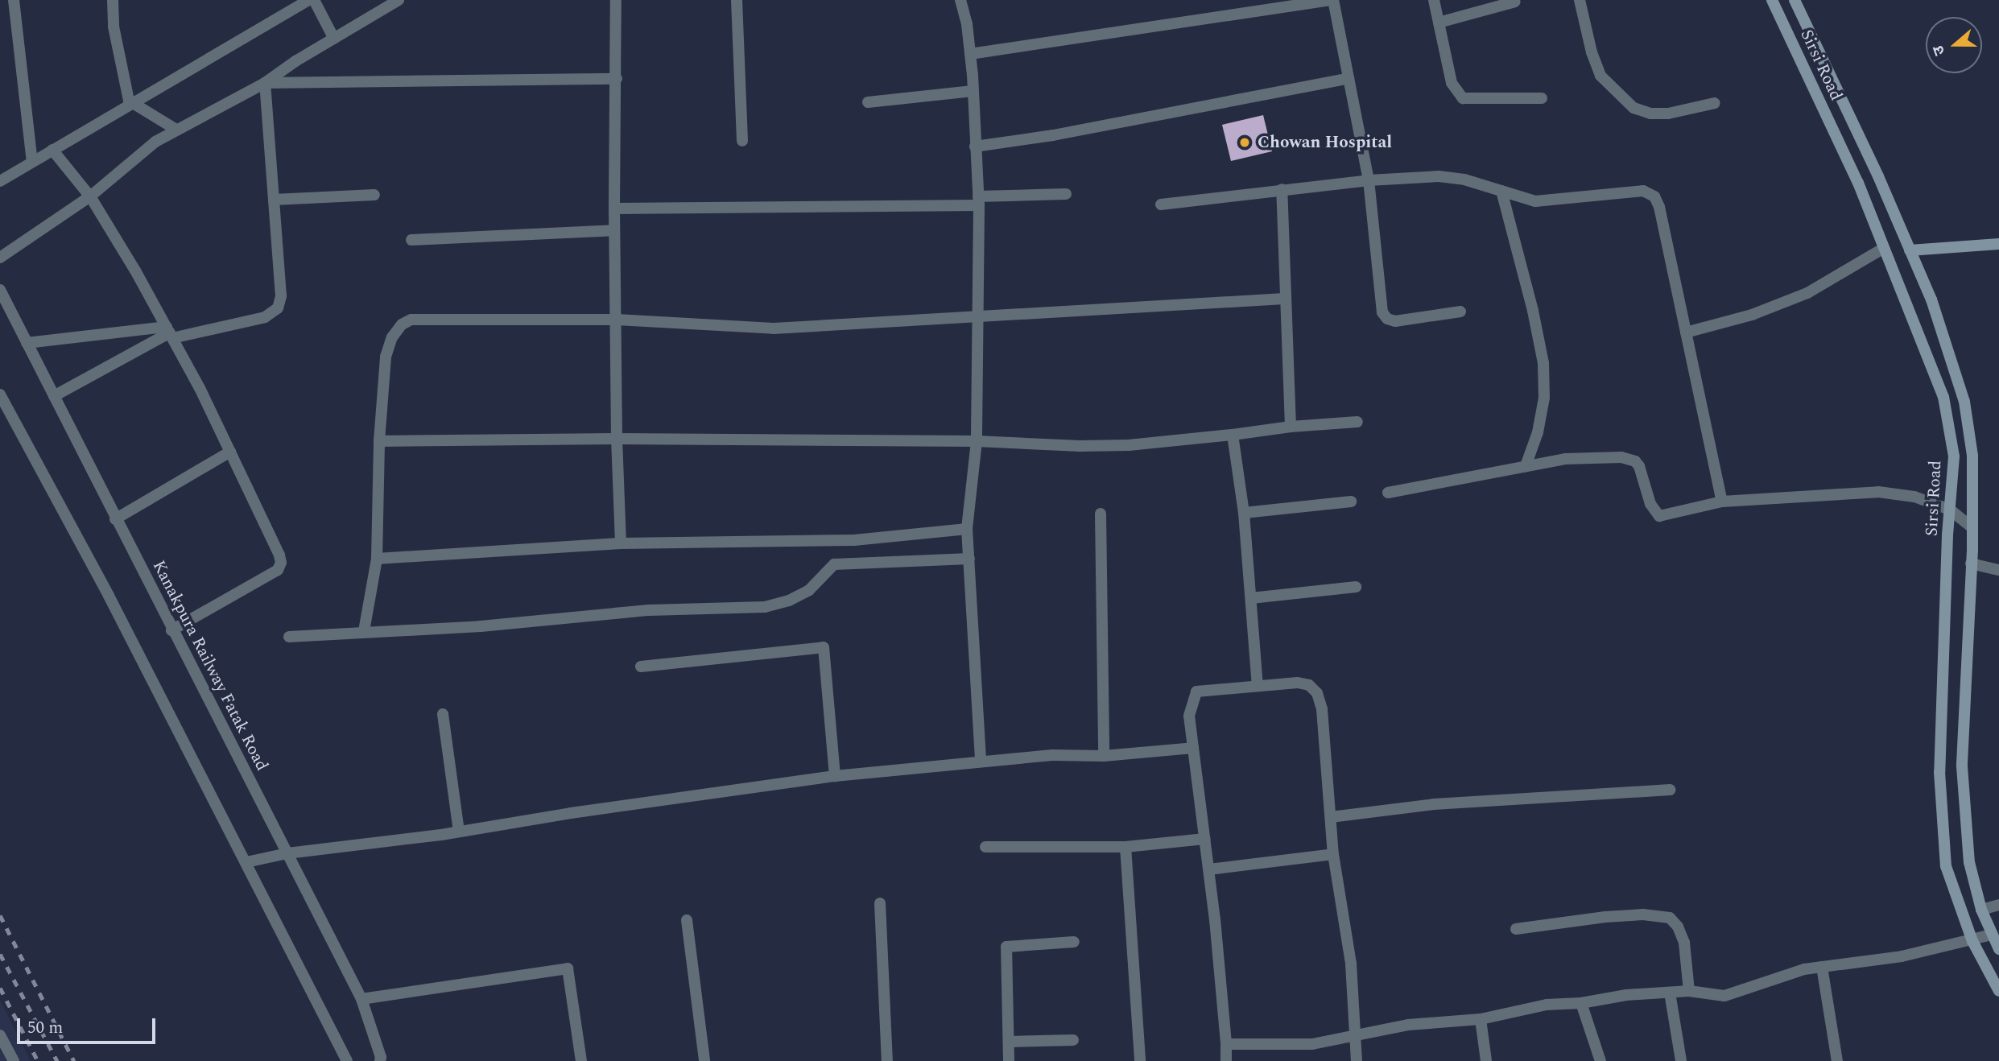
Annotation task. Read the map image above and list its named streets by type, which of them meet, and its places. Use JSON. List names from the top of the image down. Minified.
{"streets":{"main road":["Sirsi Road"],"street":["Kanakpura Railway Fatak Road"]},"places":["Chowan Hospital"],"scale_bar":"50 m","north":"left"}
